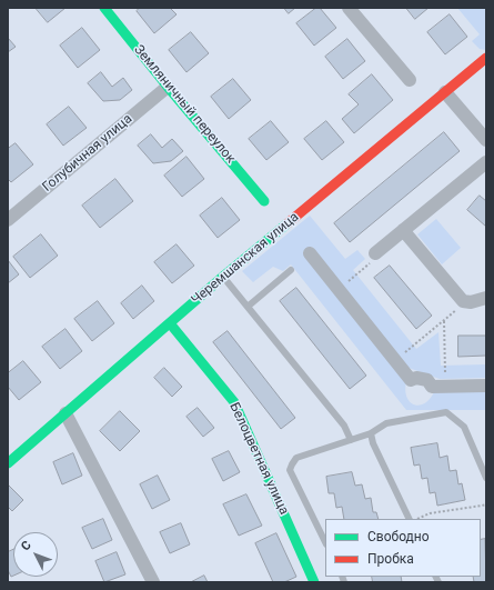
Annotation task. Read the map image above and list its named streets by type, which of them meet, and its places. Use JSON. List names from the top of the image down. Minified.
{"streets":{"street":["Земляничный переулок","Голубичная улица","Черемшанская улица","Белоцветная улица"]},"crossings":[["Земляничный переулок","Голубичная улица"],["Черемшанская улица","Белоцветная улица"]],"legend":["Свободно","Пробка"],"north":"top left"}
